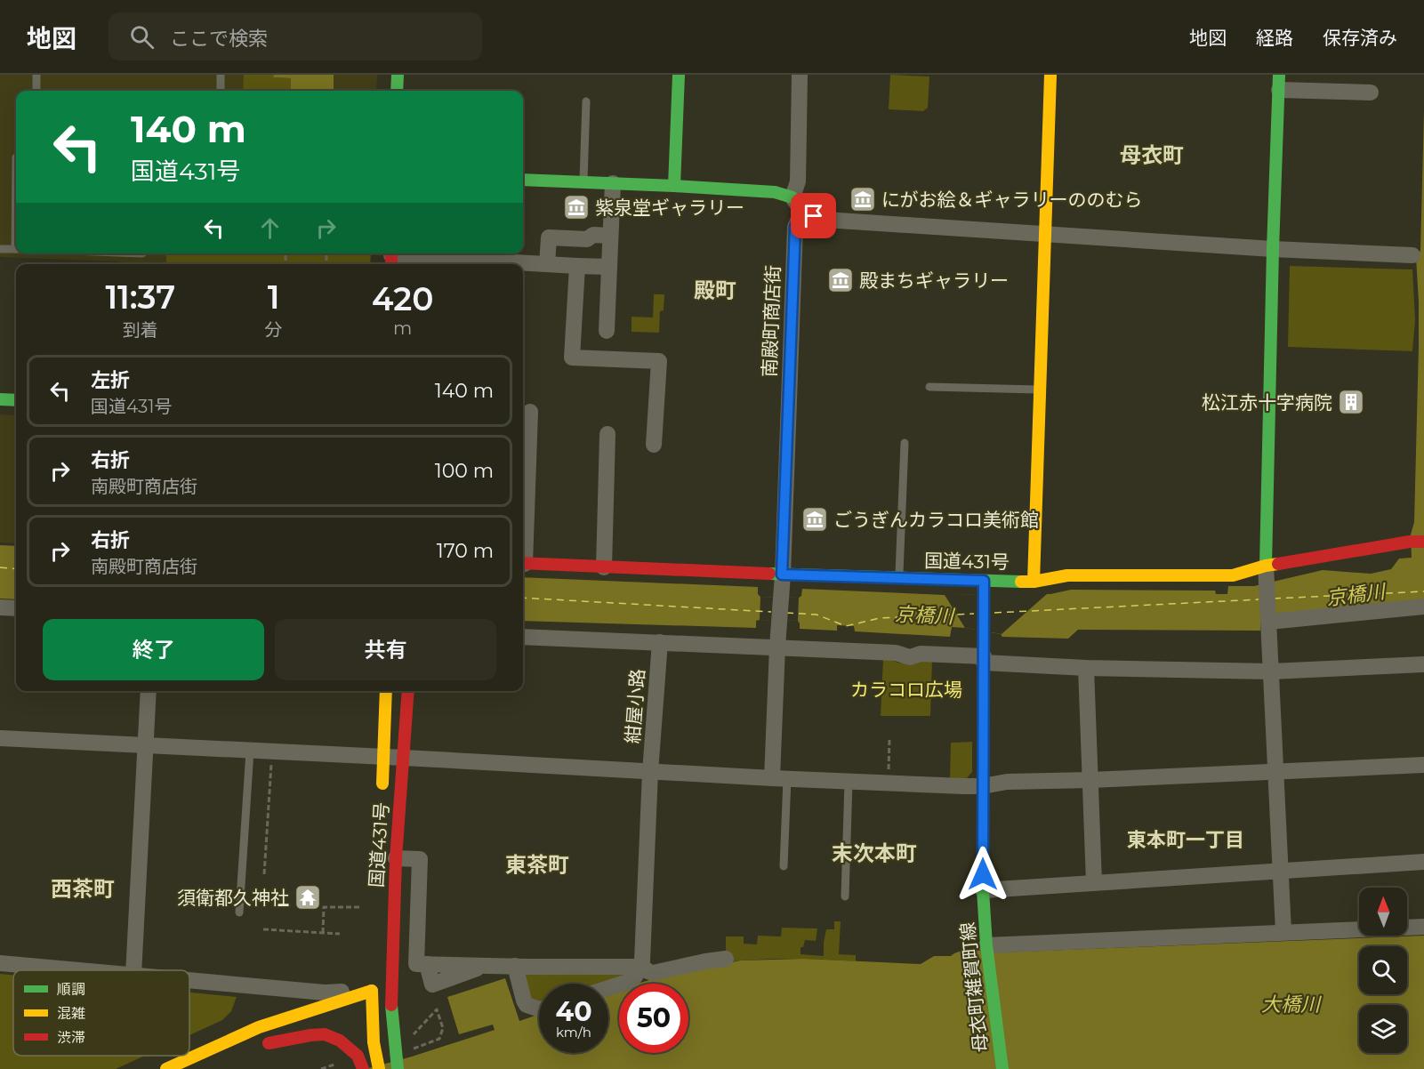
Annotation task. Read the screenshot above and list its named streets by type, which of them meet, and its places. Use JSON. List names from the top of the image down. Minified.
{"streets":{"main road":["国道431号","母衣町雑賀町線"],"street":["南殿町商店街","紺屋小路"]},"crossings":[["南殿町商店街","国道431号"],["国道431号","母衣町雑賀町線"]],"districts":["母衣町","殿町","東本町一丁目","末次本町","東茶町","西茶町"],"water":["京橋川","大橋川"],"parks":["カラコロ広場"],"places":{"museum":["にがお絵＆ギャラリーののむら","紫泉堂ギャラリー","殿まちギャラリー","ごうぎんカラコロ美術館"],"building":["松江赤十字病院"],"temple":["須衛都久神社"]},"legend":["順調","混雑","渋滞"],"north":"top","page":{"header":"地図","search":"ここで検索","nav":["地図","経路","保存済み"],"turn":["140 m","国道431号"],"eta":["11:37","到着","1","分","420","m"],"list":[{"name":"左折","note":"国道431号","value":"140 m"},{"name":"右折","note":"南殿町商店街","value":"100 m"},{"name":"右折","note":"南殿町商店街","value":"170 m"}],"buttons":["終了","共有"],"speed":"40 km/h","limit":"50"}}
